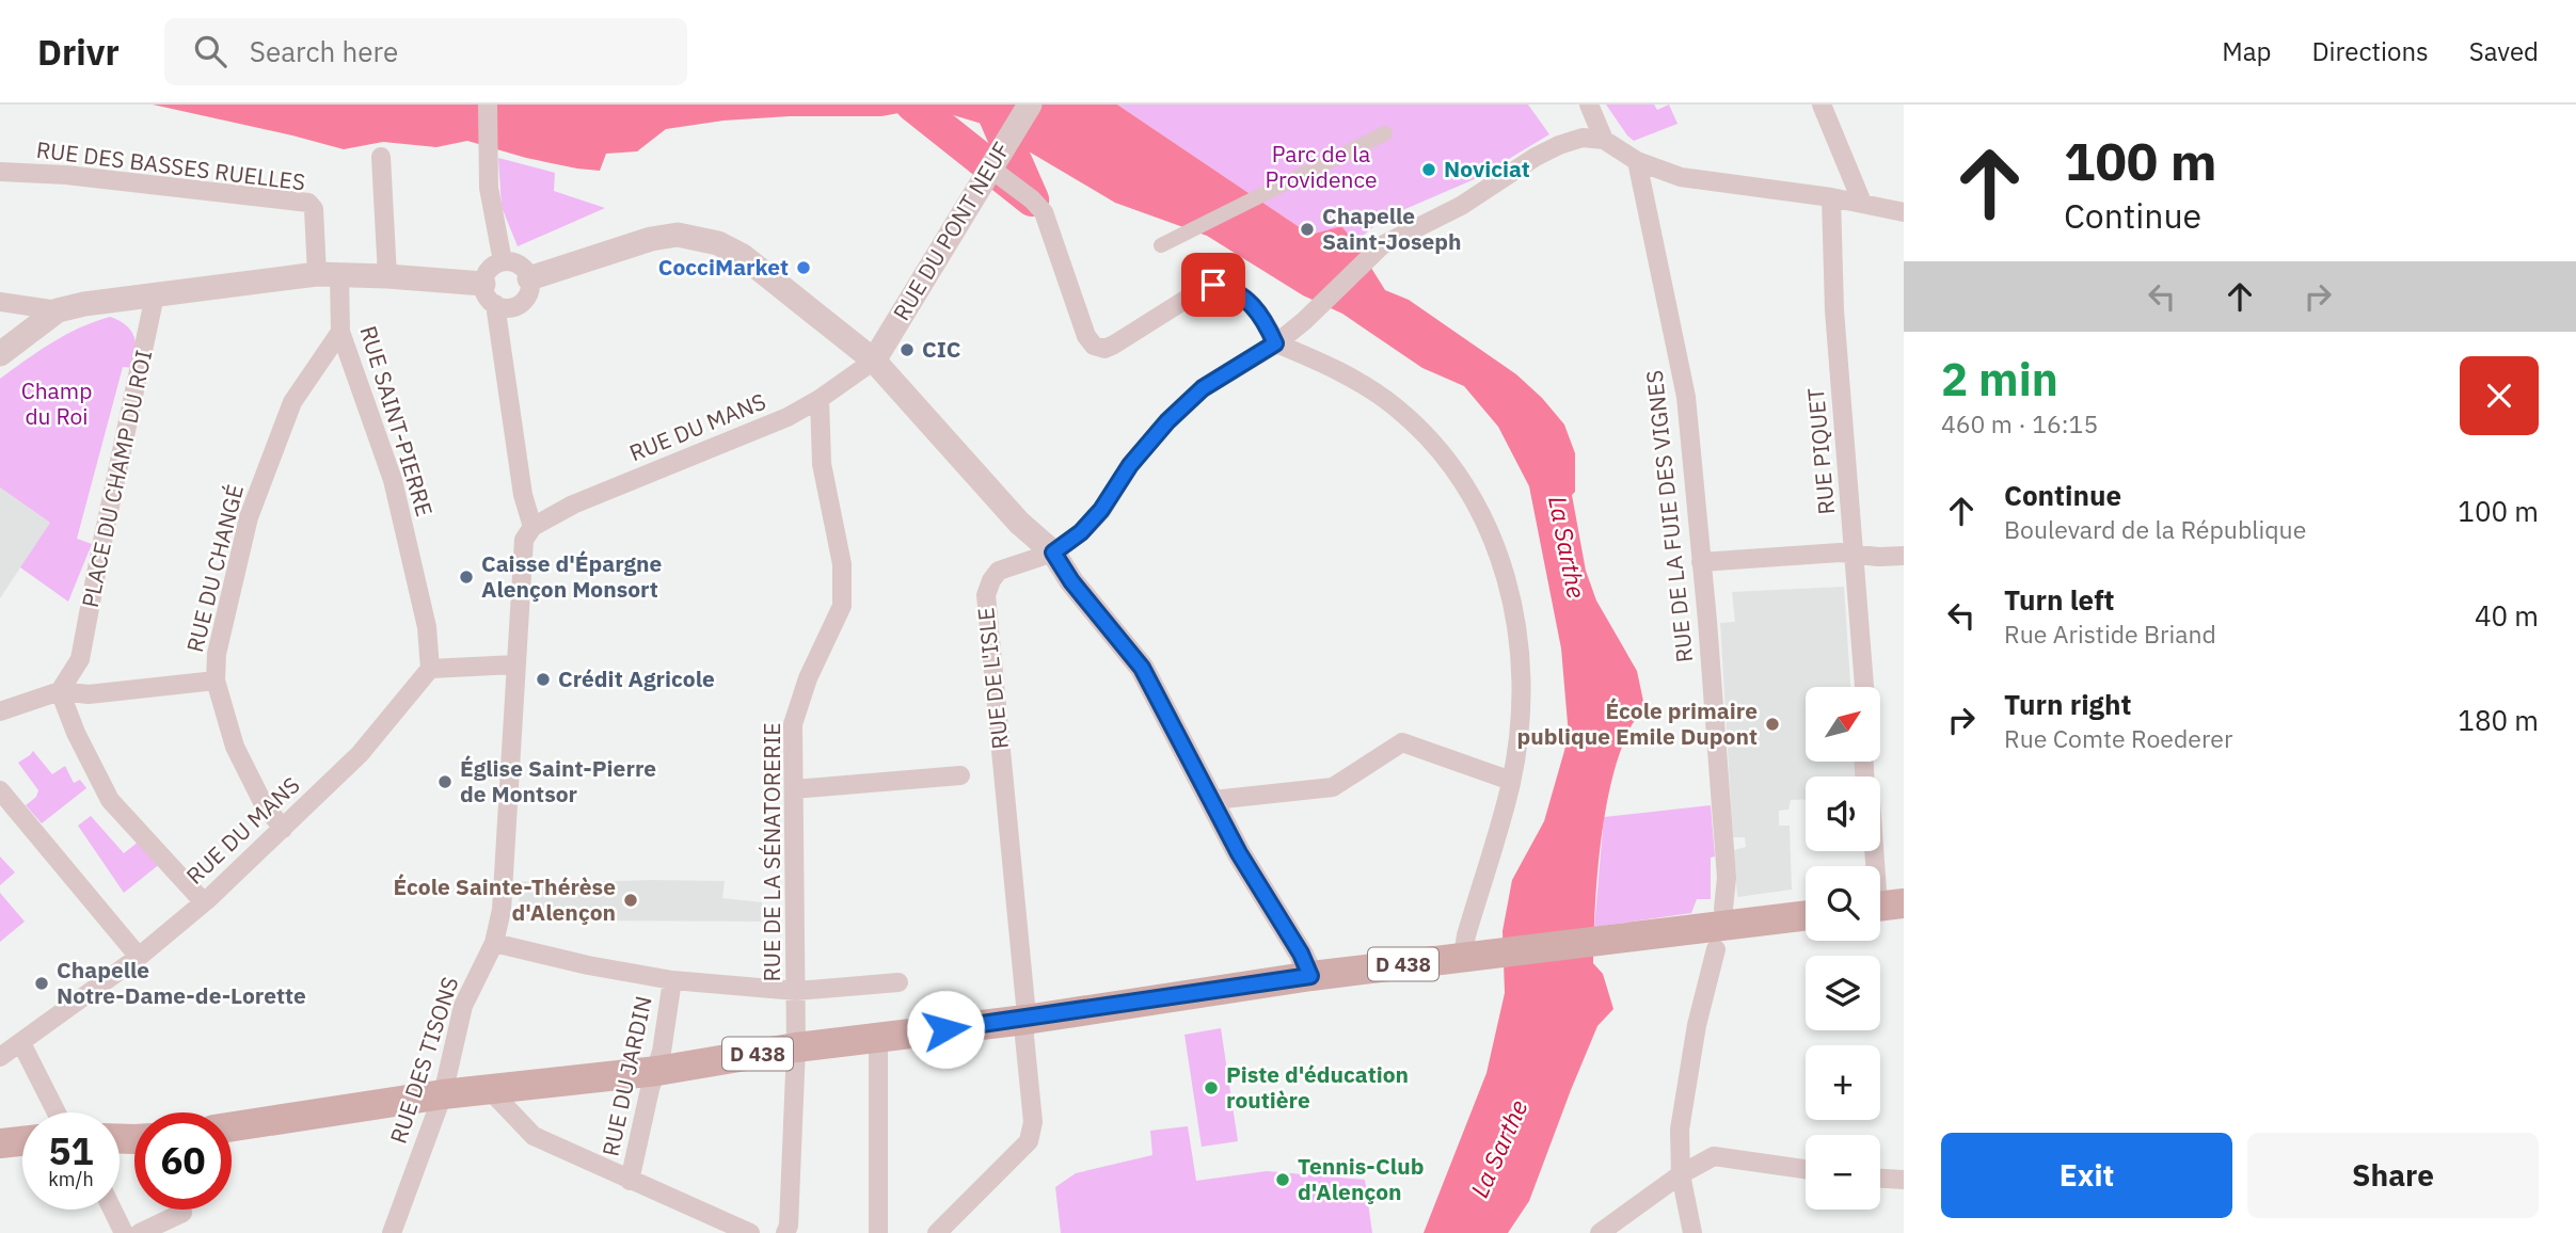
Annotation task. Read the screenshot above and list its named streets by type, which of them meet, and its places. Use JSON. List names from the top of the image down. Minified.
{"streets":{"main road":["D 438"],"street":["RUE DES BASSES RUELLES","RUE DU PONT NEUF","RUE SAINT-PIERRE","RUE DU MANS","RUE PIQUET","PLACE DU CHAMP DU ROI","RUE DE LA FUIE DES VIGNES","RUE DU CHANGÉ","RUE DE L'ISLE","RUE DE LA SÉNATORERIE","RUE DES TISONS","RUE DU JARDIN"]},"crossings":[["RUE DES BASSES RUELLES","RUE SAINT-PIERRE"],["RUE DU PONT NEUF","RUE DU MANS"],["RUE SAINT-PIERRE","RUE DU MANS"],["RUE SAINT-PIERRE","RUE DU CHANGÉ"],["RUE DU MANS","RUE DE LA SÉNATORERIE"],["RUE DU MANS","RUE DES TISONS"],["PLACE DU CHAMP DU ROI","RUE DU CHANGÉ"],["RUE DE L'ISLE","D 438"],["RUE DE LA SÉNATORERIE","D 438"],["D 438","RUE DES TISONS"],["D 438","RUE DU JARDIN"]],"water":["La Sarthe"],"parks":["Parc de la Providence","Champ du Roi"],"places":["Noviciat","Chapelle Saint-Joseph","CocciMarket","CIC","Caisse d'Épargne Alençon Monsort","Crédit Agricole","École primaire publique Emile Dupont","Église Saint-Pierre de Montsor","École Sainte-Thérèse d'Alençon","Chapelle Notre-Dame-de-Lorette","Piste d'éducation routière","Tennis-Club d'Alençon"],"north":"top right","page":{"header":"Drivr","search":"Search here","nav":["Map","Directions","Saved"],"turn":["100 m","Continue"],"heading":["2 min","460 m · 16:15"],"list":[{"name":"Continue","note":"Boulevard de la République","value":"100 m"},{"name":"Turn left","note":"Rue Aristide Briand","value":"40 m"},{"name":"Turn right","note":"Rue Comte Roederer","value":"180 m"}],"map_buttons":["+","−"],"speed":"51 km/h","limit":"60","buttons":["Exit","Share"]}}
